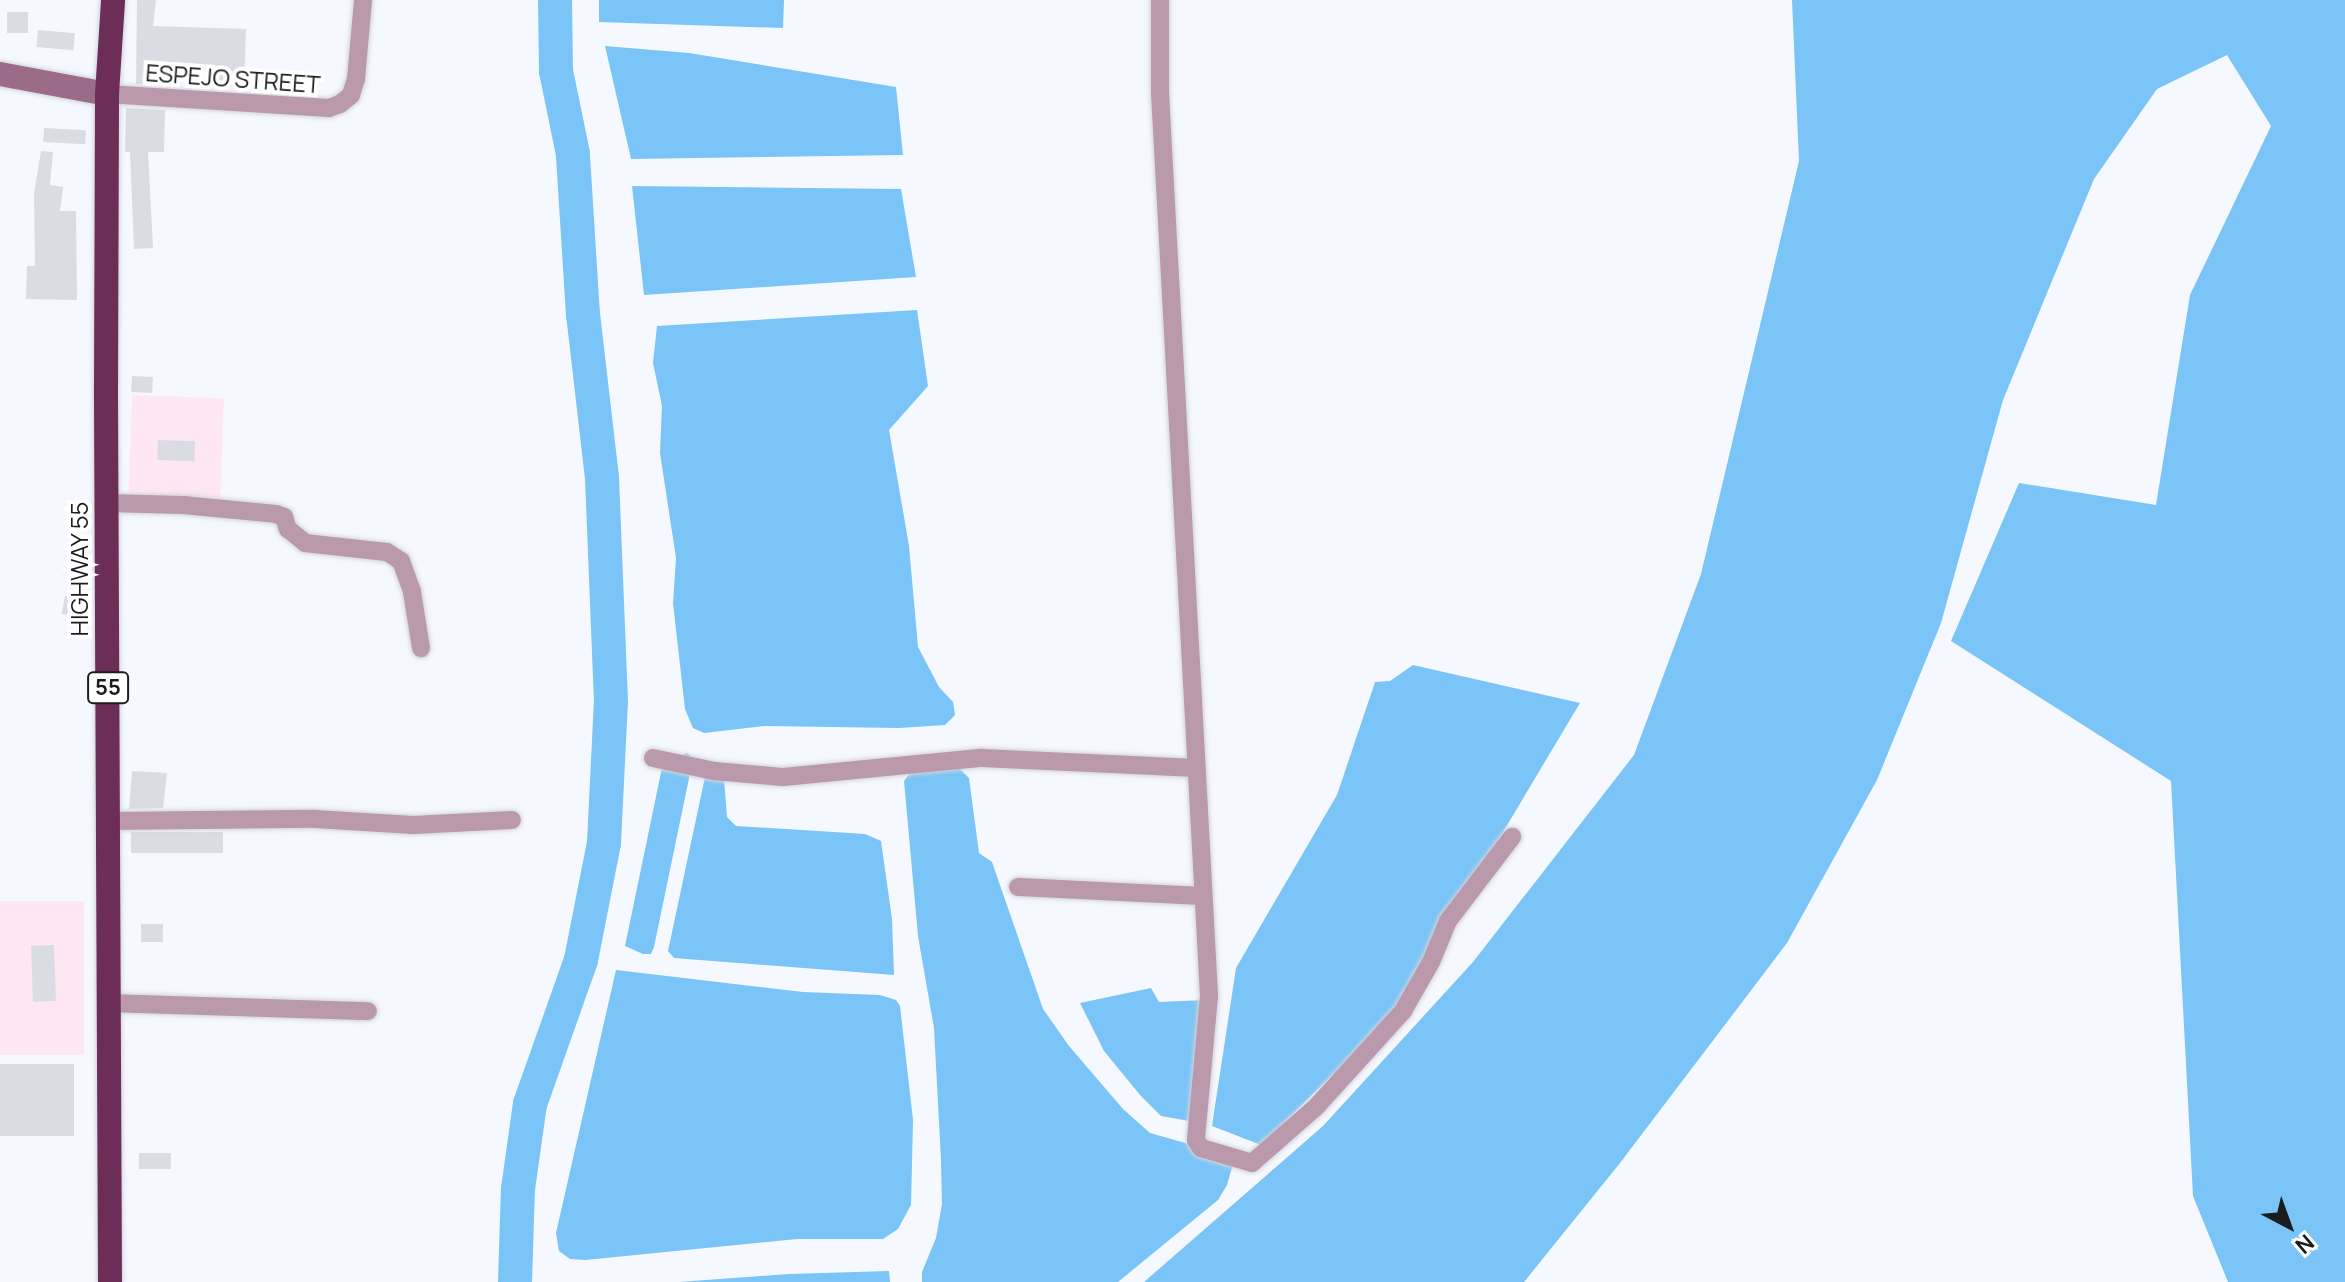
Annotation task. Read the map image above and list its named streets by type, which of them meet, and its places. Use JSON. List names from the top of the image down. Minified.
{"streets":{"highway":["HIGHWAY 55","55"],"street":["ESPEJO STREET"]},"crossings":[["ESPEJO STREET","HIGHWAY 55"]],"north":"bottom right"}
